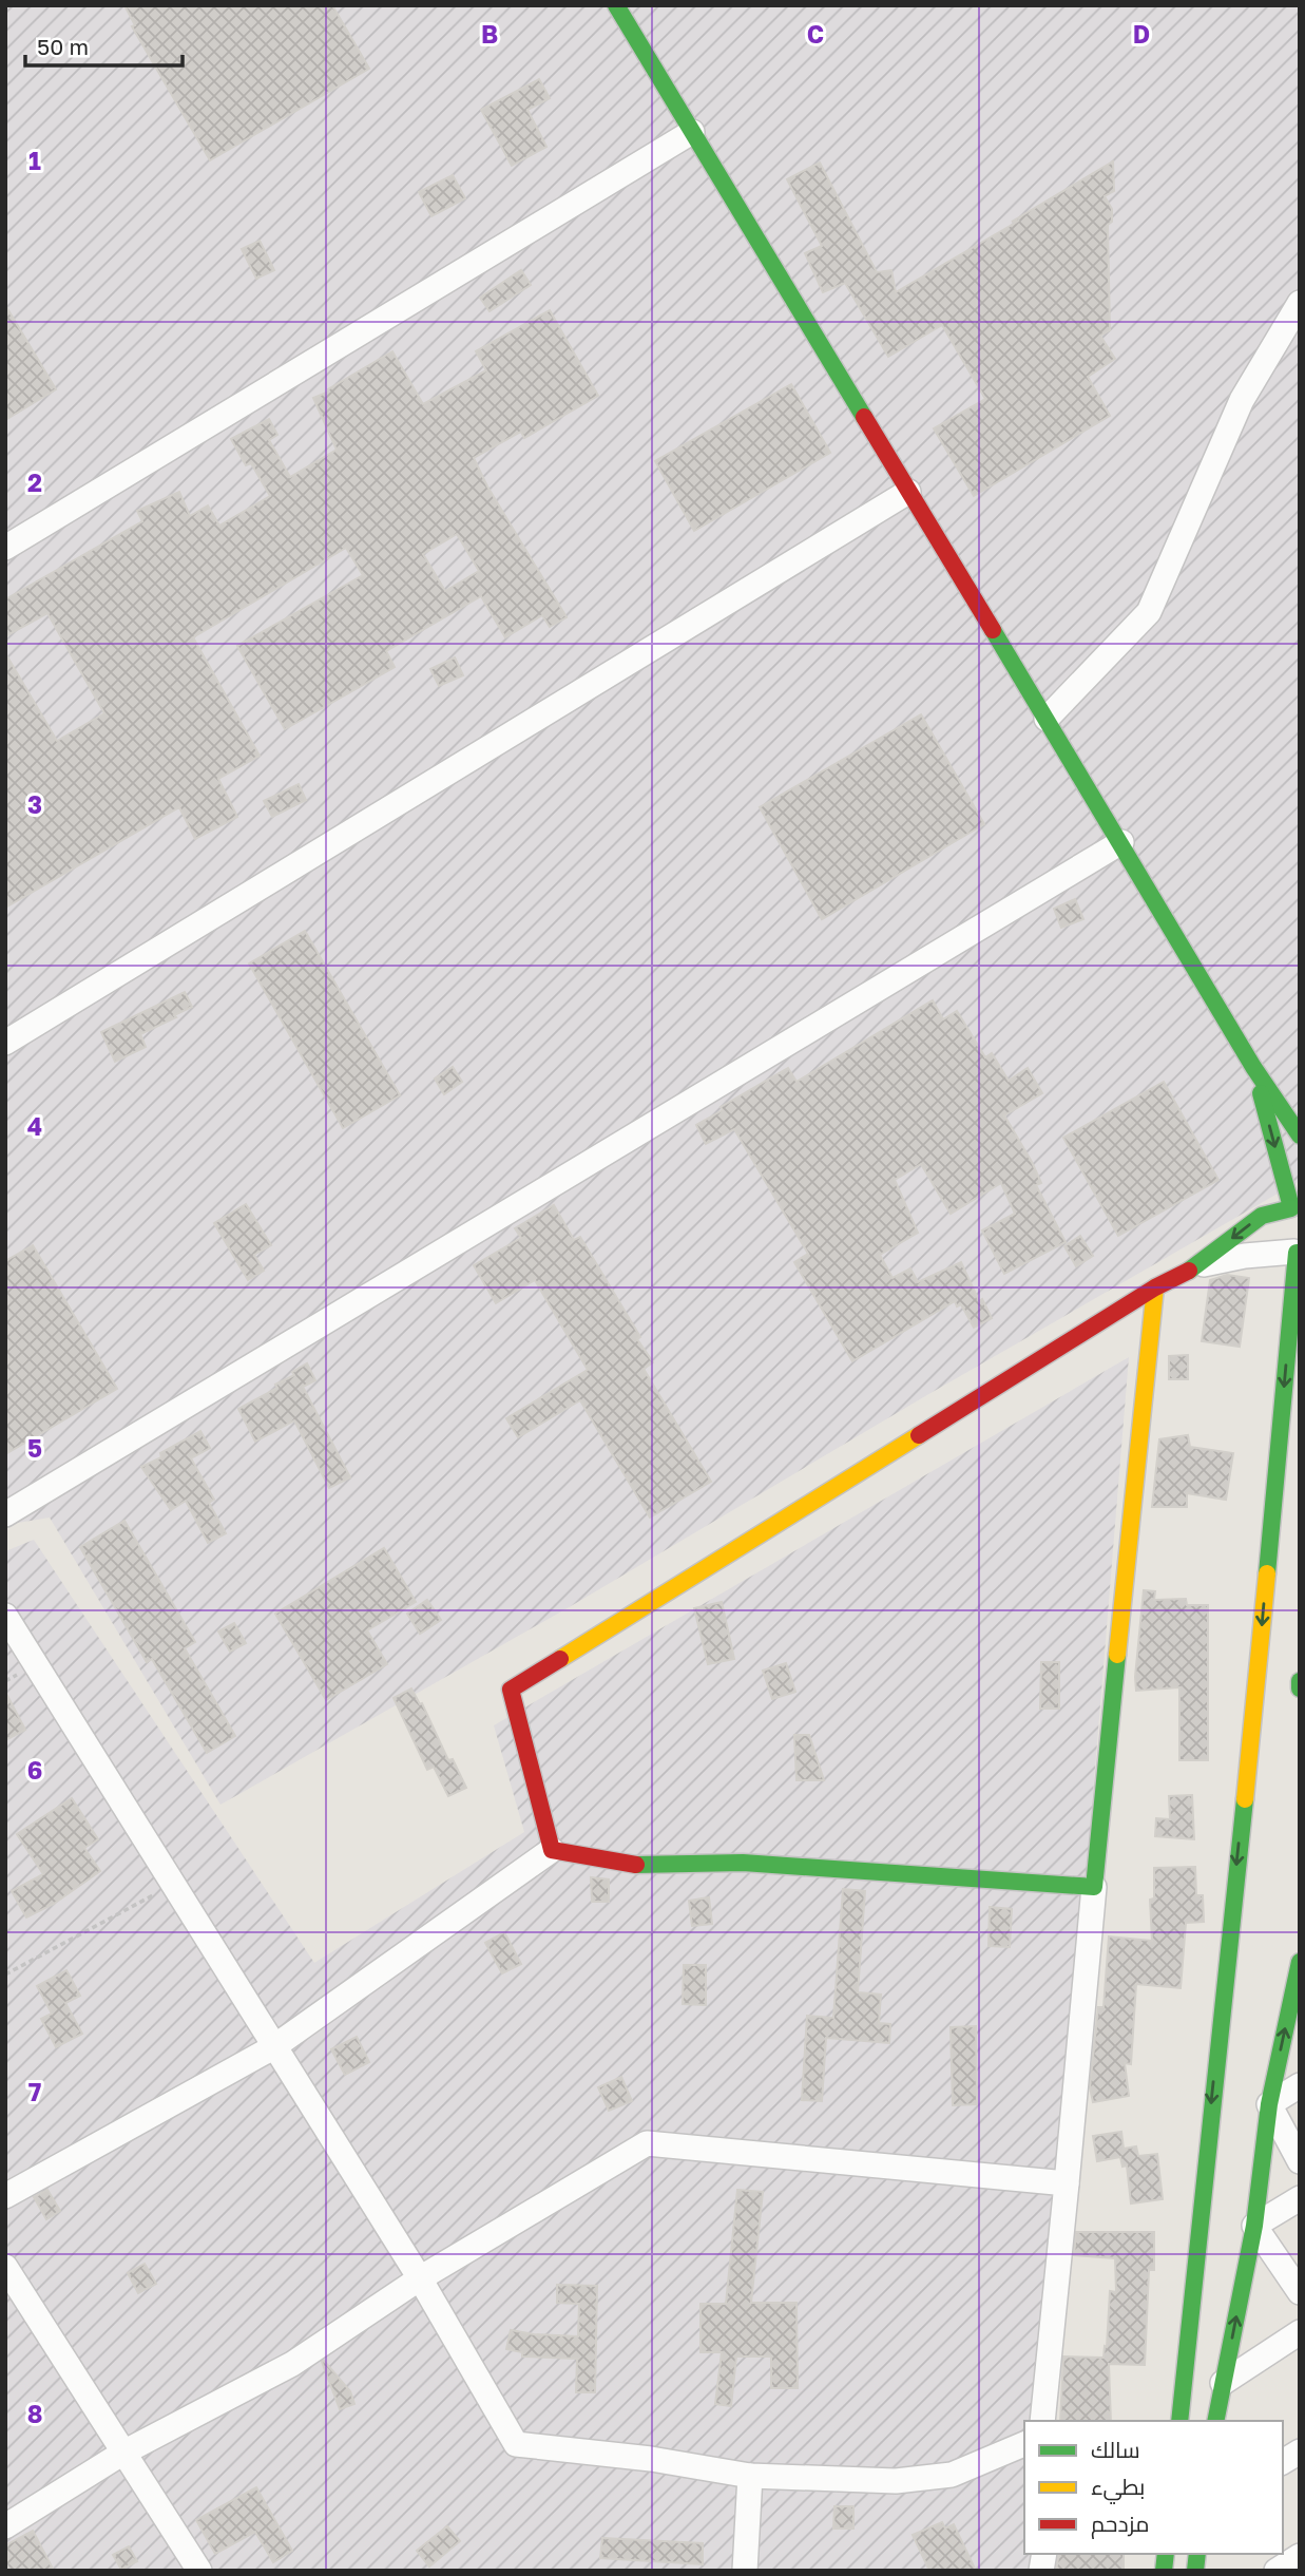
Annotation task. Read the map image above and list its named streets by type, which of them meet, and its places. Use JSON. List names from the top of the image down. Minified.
{"legend":["سالك","بطيء","مزدحم"],"scale_bar":"50 m","grid":{"columns":["B","C","D"],"rows":["1","2","3","4","5","6","7","8"]}}
